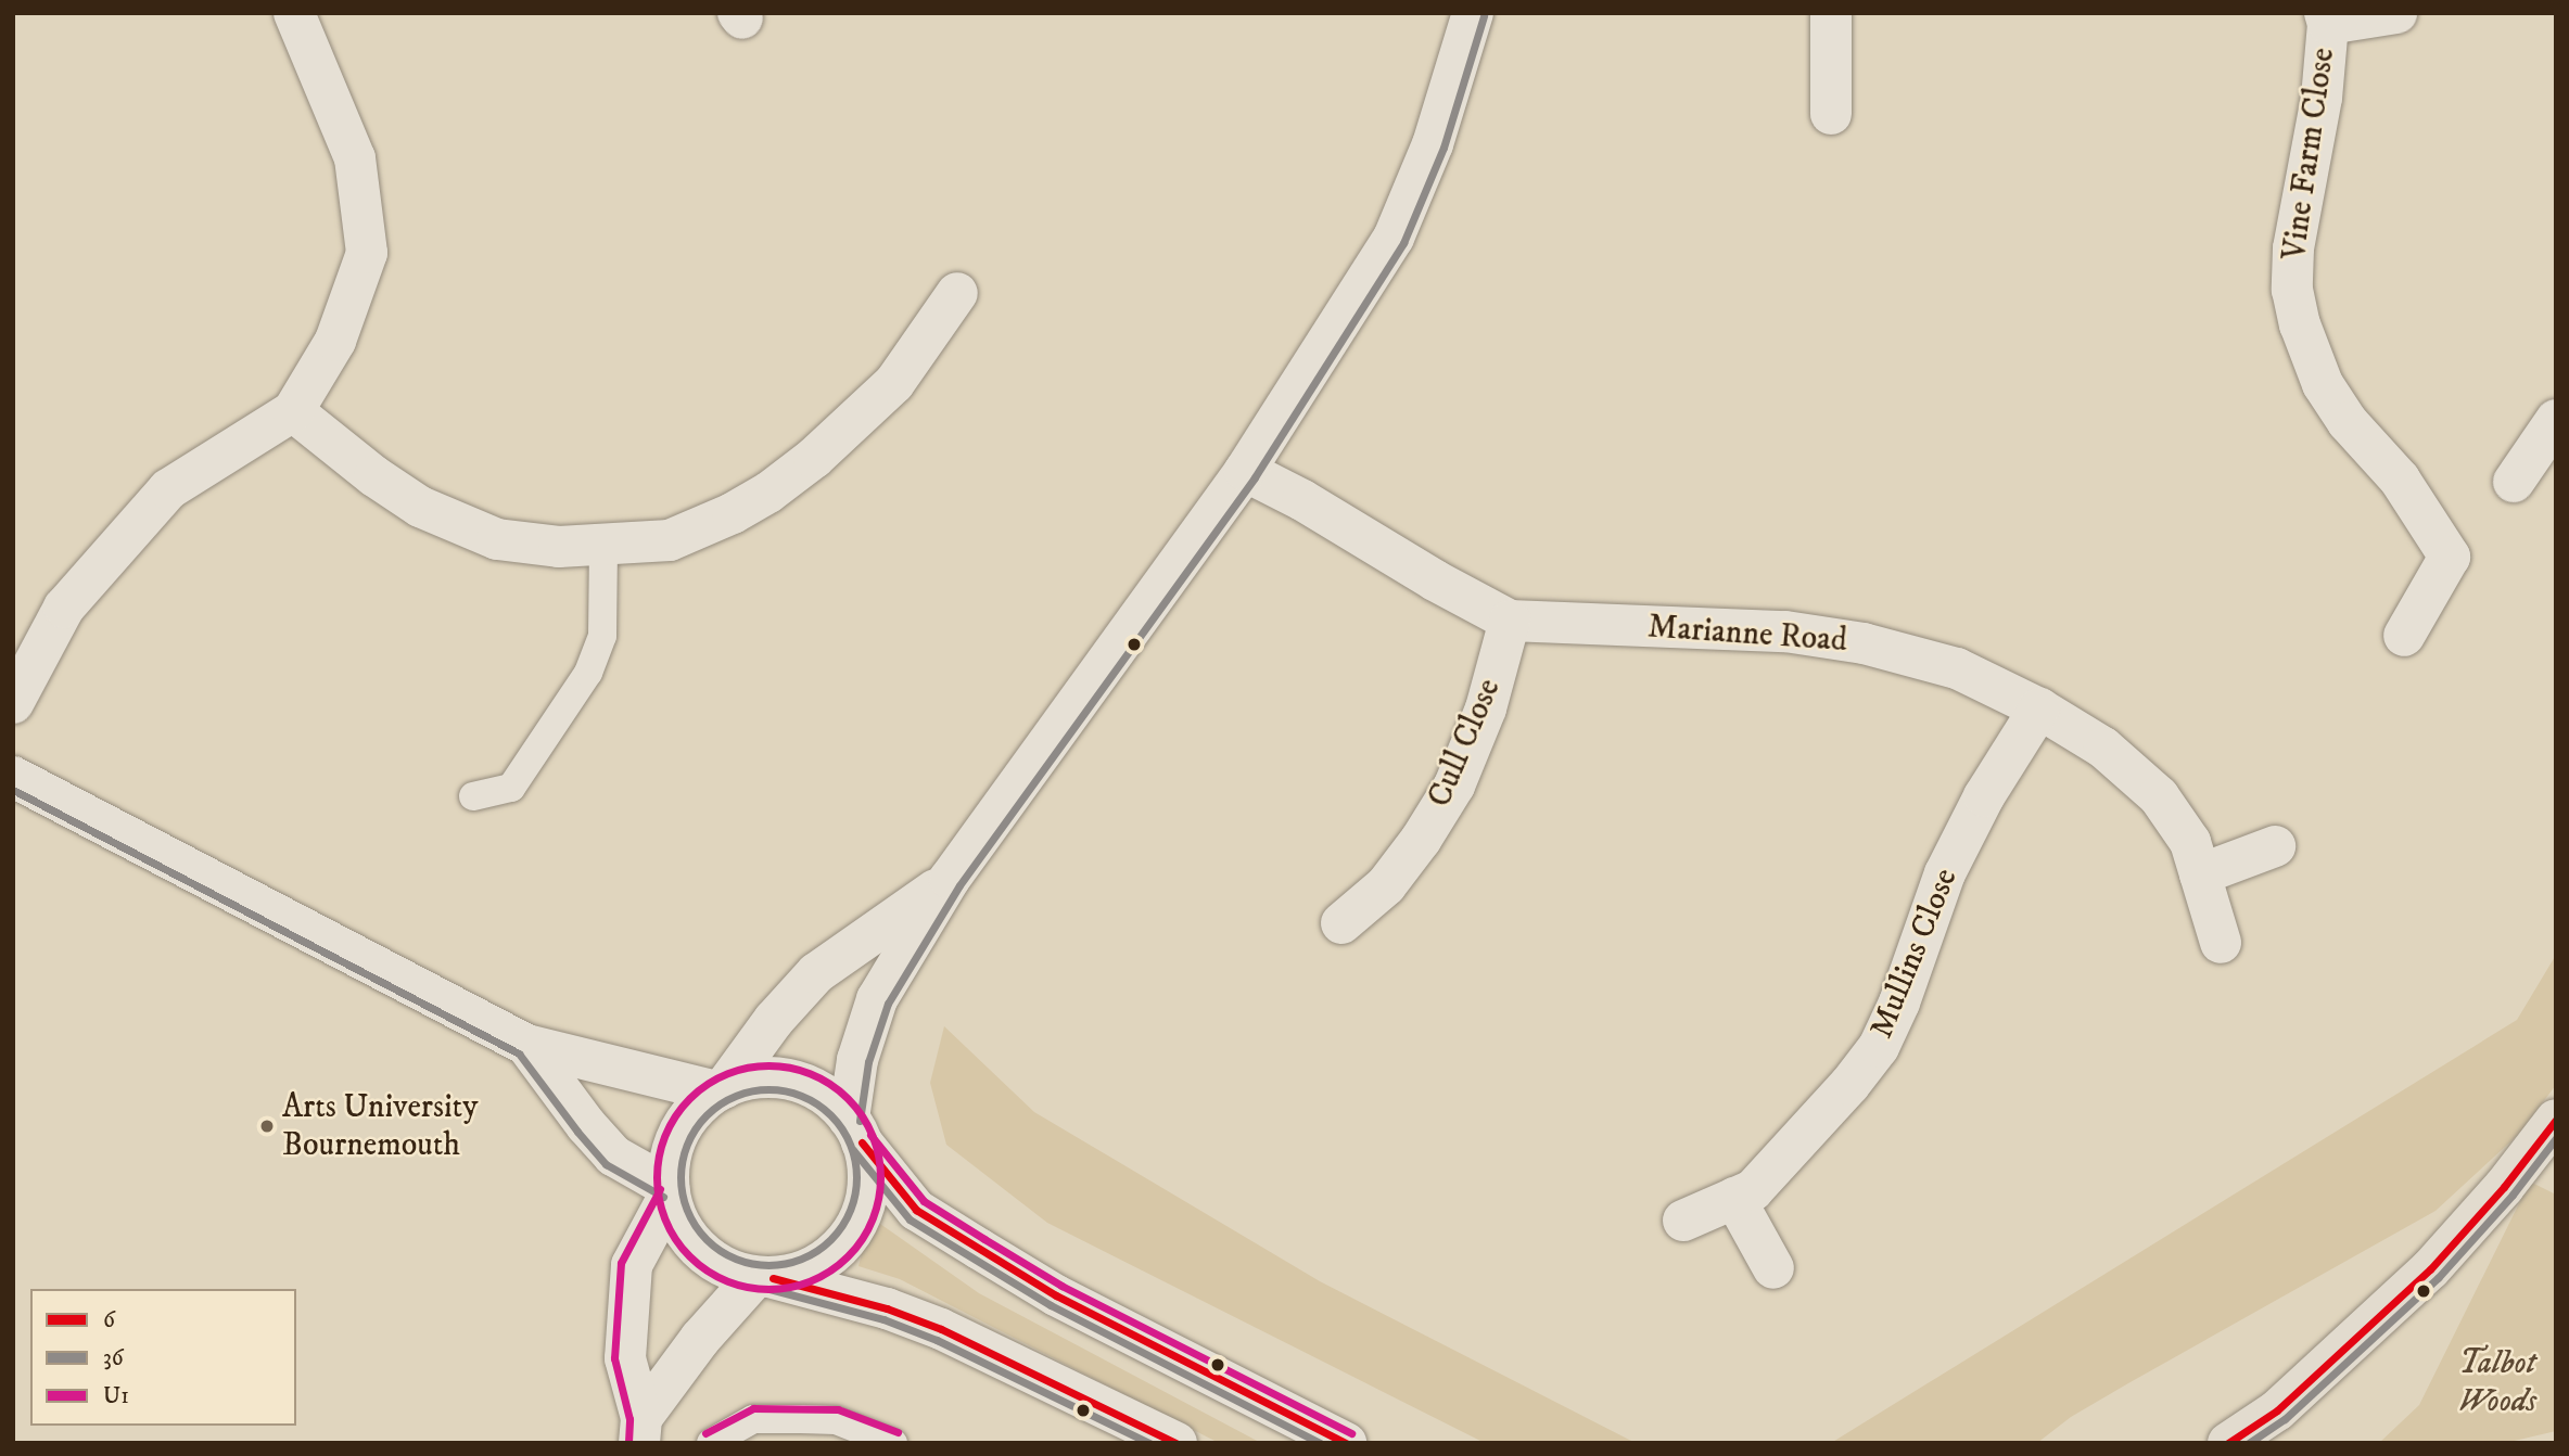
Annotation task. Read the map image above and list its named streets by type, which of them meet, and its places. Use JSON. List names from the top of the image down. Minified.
{"streets":{"street":["Vine Farm Close","Marianne Road","Cull Close","Mullins Close"]},"crossings":[["Marianne Road","Cull Close"],["Marianne Road","Mullins Close"]],"parks":["Talbot Woods"],"places":["Arts University Bournemouth"],"lines":["transit line 36","transit line U1","transit line 6"],"legend":["6","36","U1"]}
